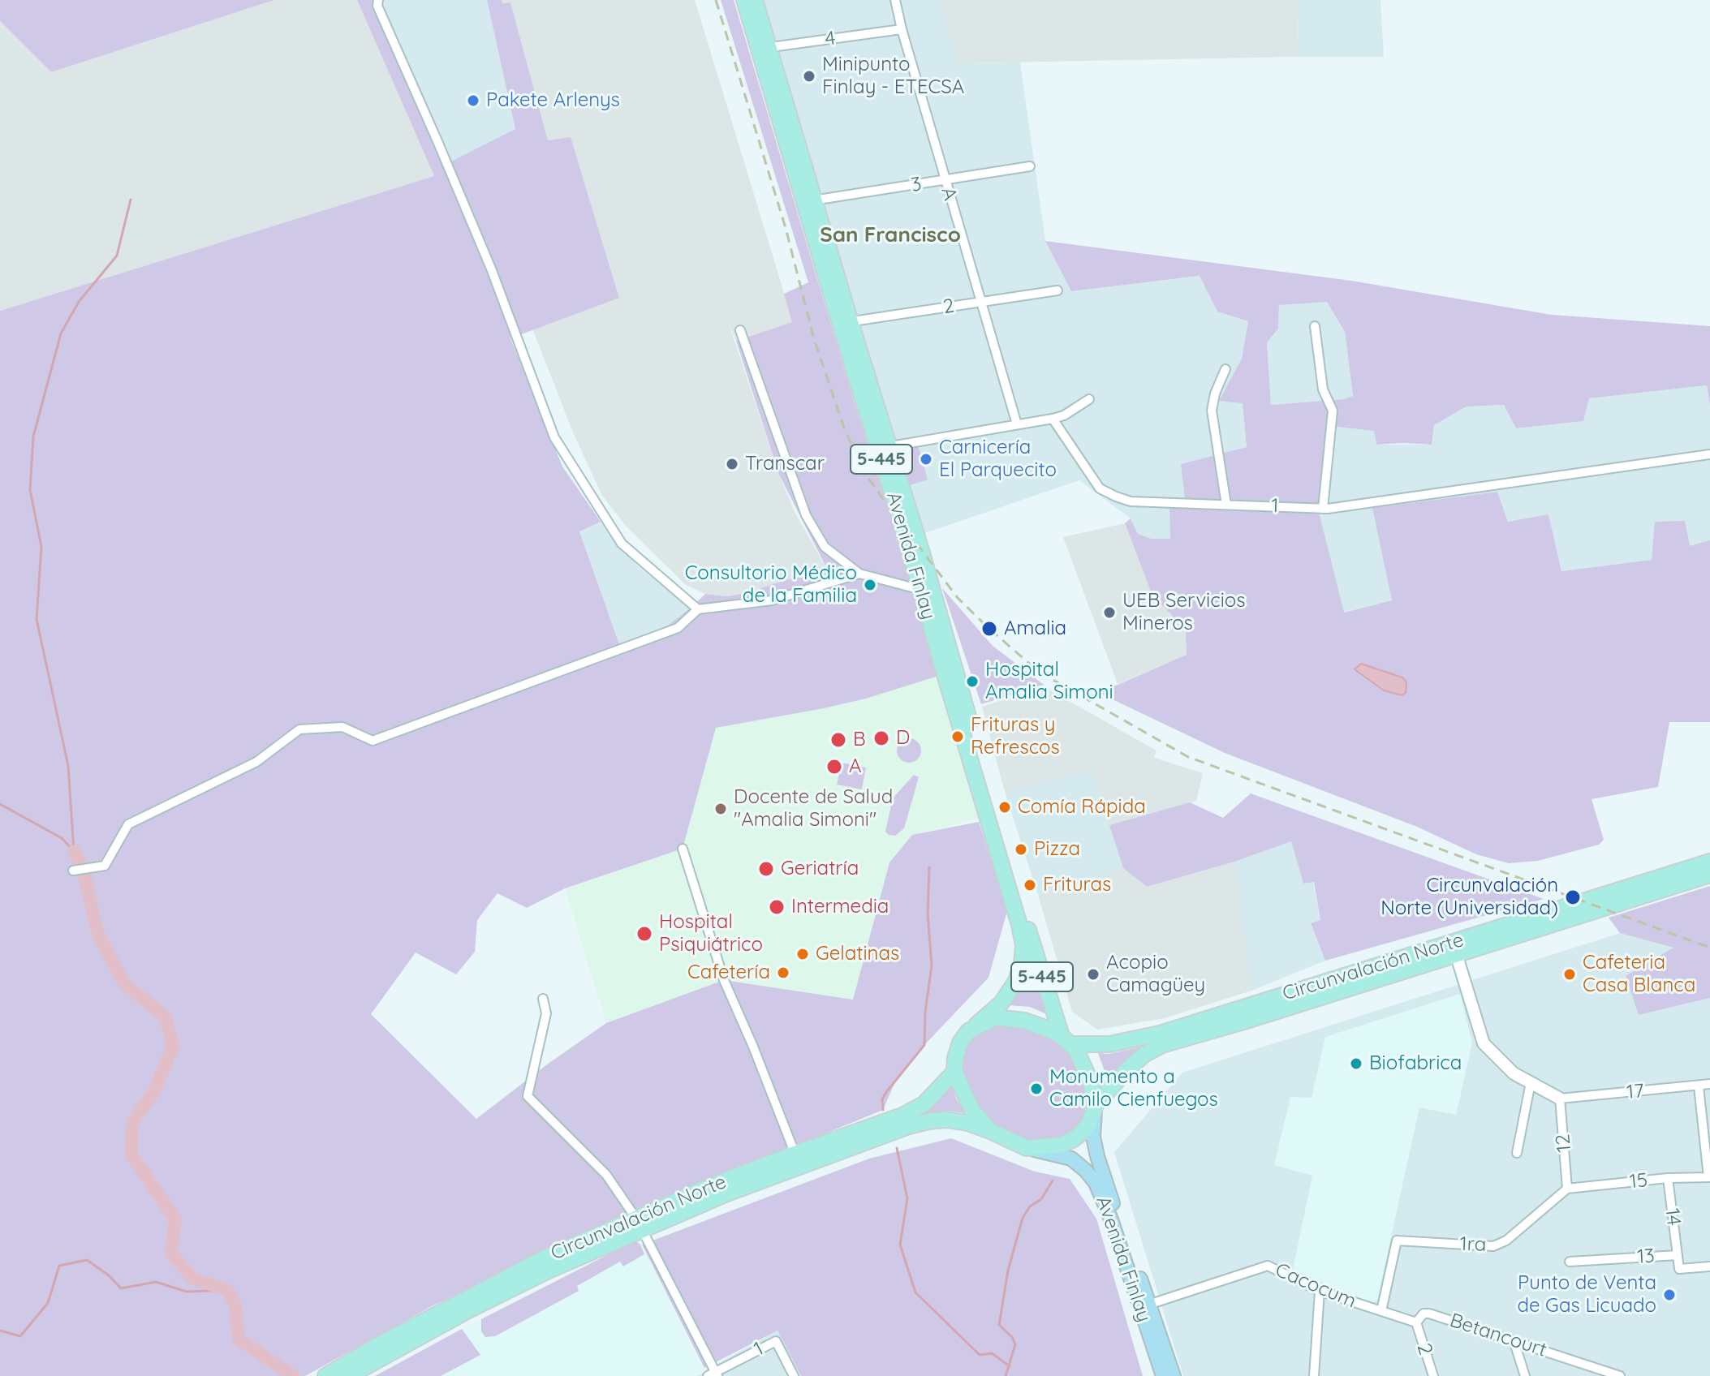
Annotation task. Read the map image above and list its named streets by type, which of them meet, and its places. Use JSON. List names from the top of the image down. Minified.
{"streets":{"highway":["5-445","Avenida Finlay","Circunvalación Norte"],"street":["4","3","A","2","1","17","12","15","14","1ra","13","Cacocum","Betancourt"]},"crossings":[["4","A"],["4","Avenida Finlay"],["3","A"],["3","Avenida Finlay"],["A","2"],["2","Avenida Finlay"],["2","Cacocum"],["2","Betancourt"],["5-445","Avenida Finlay"],["5-445","Circunvalación Norte"],["Avenida Finlay","Circunvalación Norte"],["Avenida Finlay","Cacocum"],["17","12"],["12","15"],["12","1ra"],["15","14"],["15","1ra"],["14","13"],["1ra","Cacocum"],["Cacocum","Betancourt"]],"districts":["San Francisco"],"places":["Minipunto Finlay - ETECSA","Pakete Arlenys","Carnicería El Parquecito","Transcar","Consultorio Médico de la Familia","UEB Servicios Mineros","Amalia","Hospital Amalia Simoni","Frituras y Refrescos","D","B","A","Comía Rápida","Docente de Salud \"Amalia Simoni\"","Pizza","Geriatría","Frituras","Circunvalación Norte (Universidad)","Intermedia","Hospital Psiquiátrico","Gelatinas","Cafetería","Acopio Camagüey","Cafeteria Casa Blanca","Biofabrica","Monumento a Camilo Cienfuegos","Punto de Venta de Gas Licuado"]}
